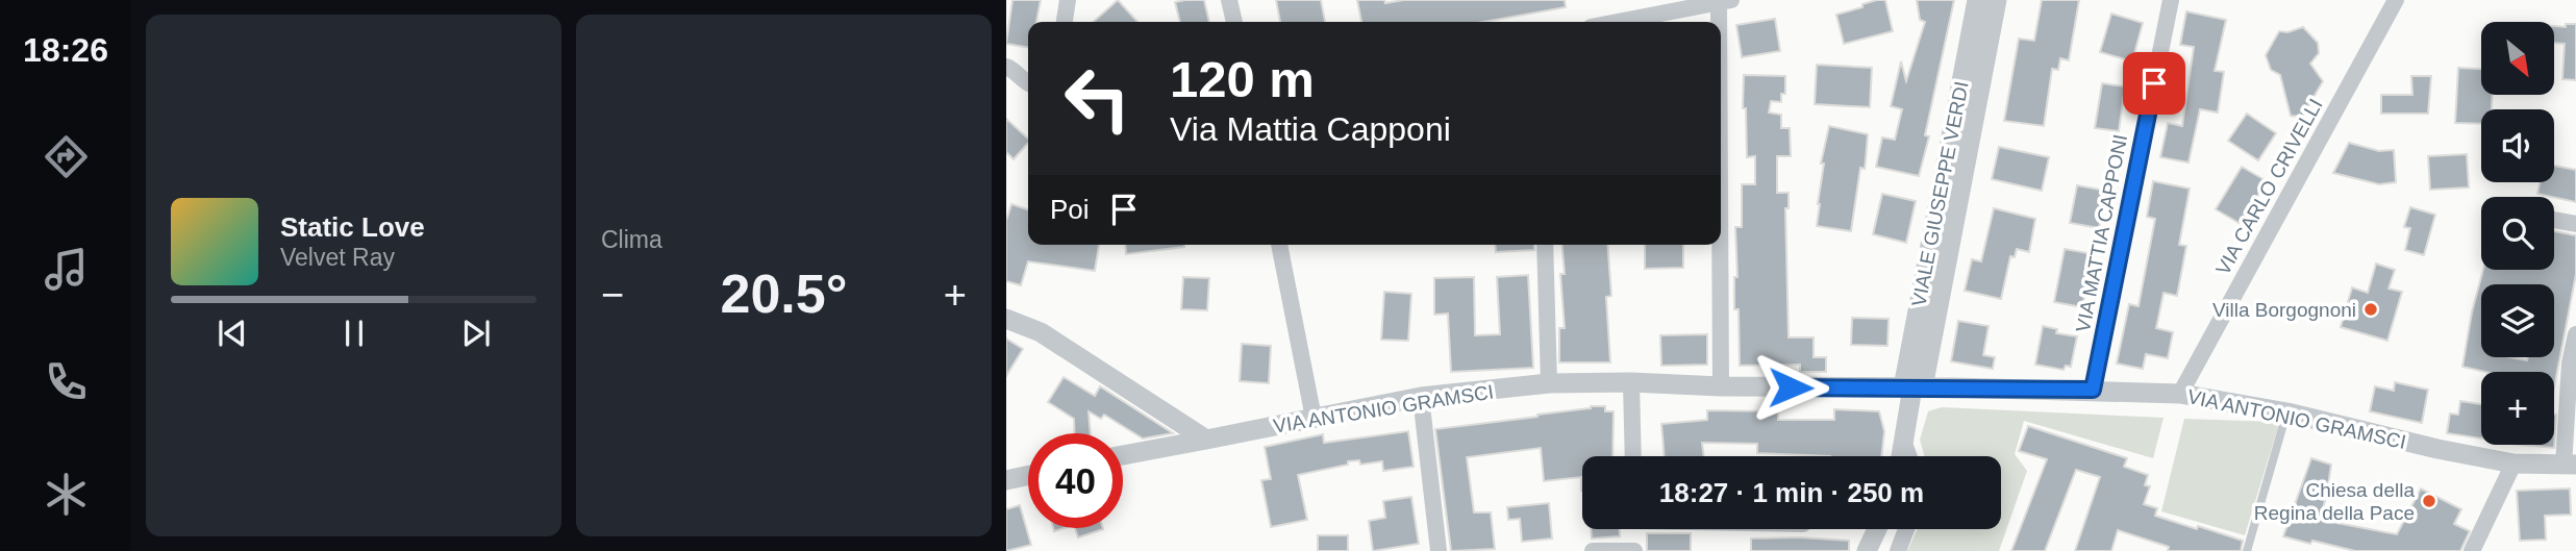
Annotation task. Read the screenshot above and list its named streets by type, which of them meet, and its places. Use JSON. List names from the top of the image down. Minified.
{"streets":{"street":["VIA CARLO CRIVELLI","VIALE GIUSEPPE VERDI","VIA MATTIA CAPPONI","VIA ANTONIO GRAMSCI"]},"crossings":[["VIA CARLO CRIVELLI","VIA ANTONIO GRAMSCI"],["VIALE GIUSEPPE VERDI","VIA ANTONIO GRAMSCI"],["VIA MATTIA CAPPONI","VIA ANTONIO GRAMSCI"]],"places":["Villa Borgognoni","Chiesa della Regina della Pace"],"north":"bottom right","page":{"tabs":"18:26","tile":"Clima","map_buttons":"+","turn":["120 m","Via Mattia Capponi"],"then":"Poi","song":["Static Love","Velvet Ray"],"heat":["−","20.5°","+"],"limit":"40","trip":"18:27 · 1 min · 250 m"}}
